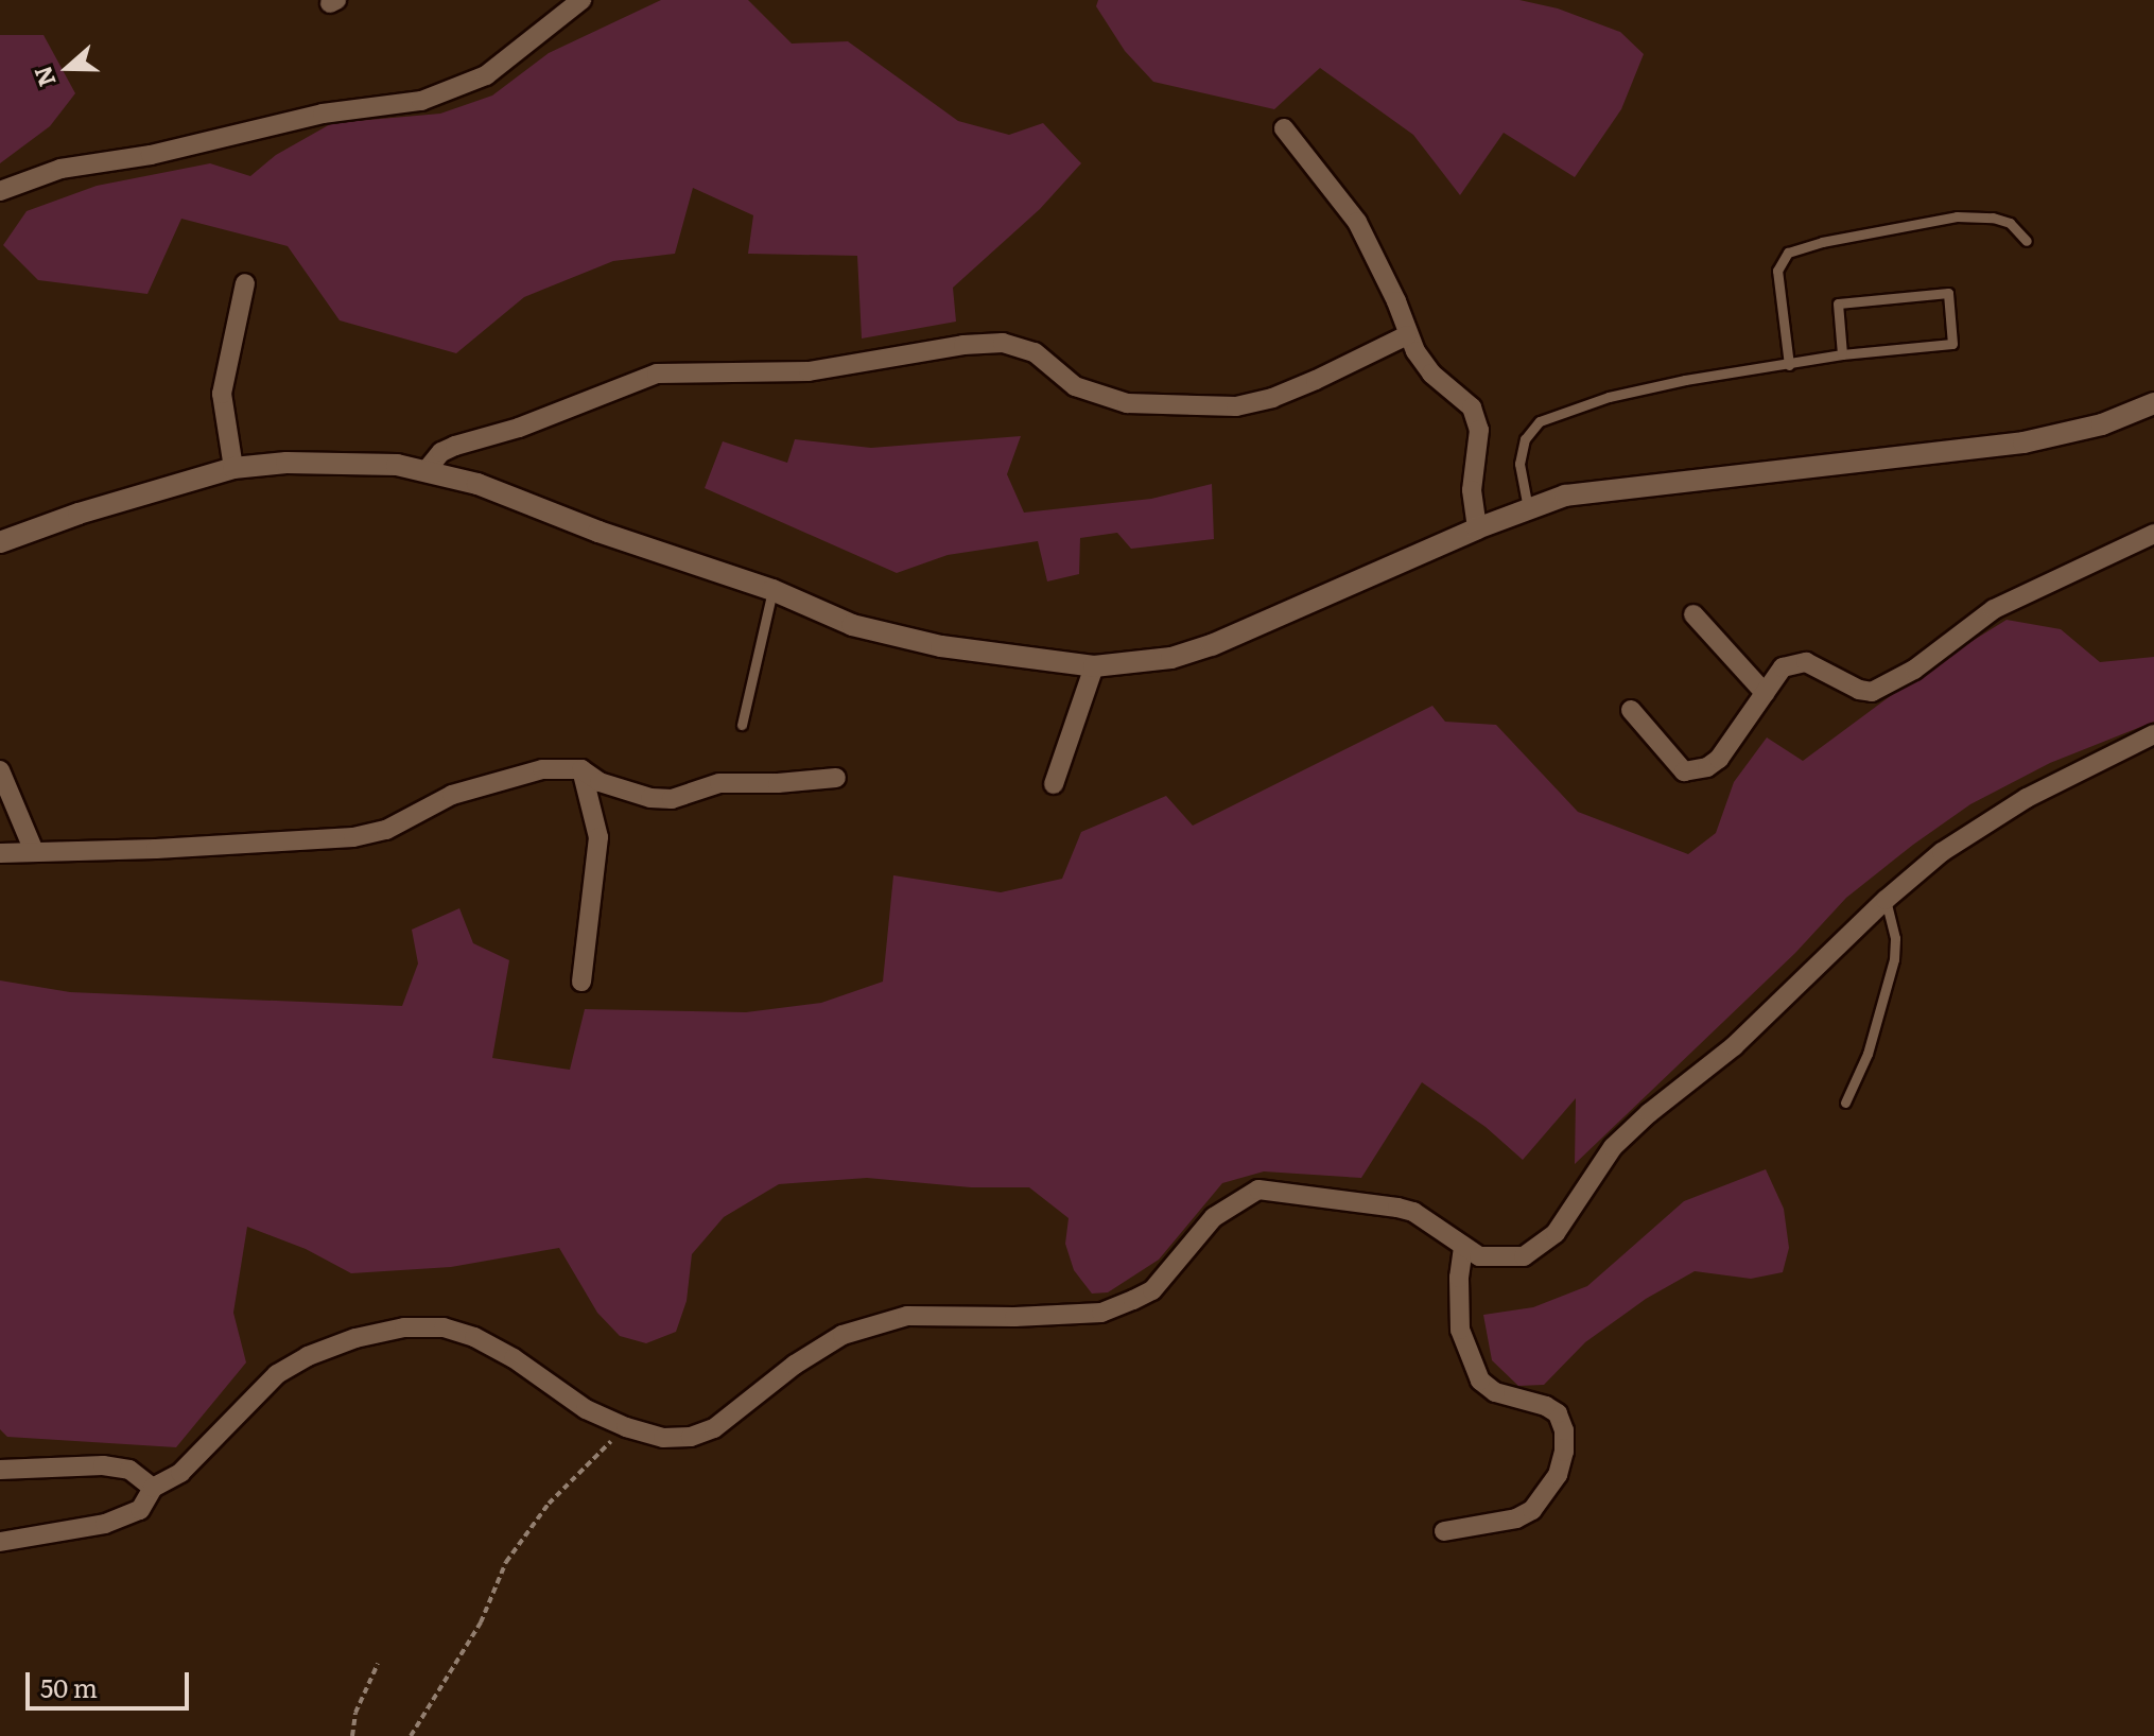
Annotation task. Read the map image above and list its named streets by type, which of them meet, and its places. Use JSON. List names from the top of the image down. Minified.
{"scale_bar":"50 m","north":"left"}
